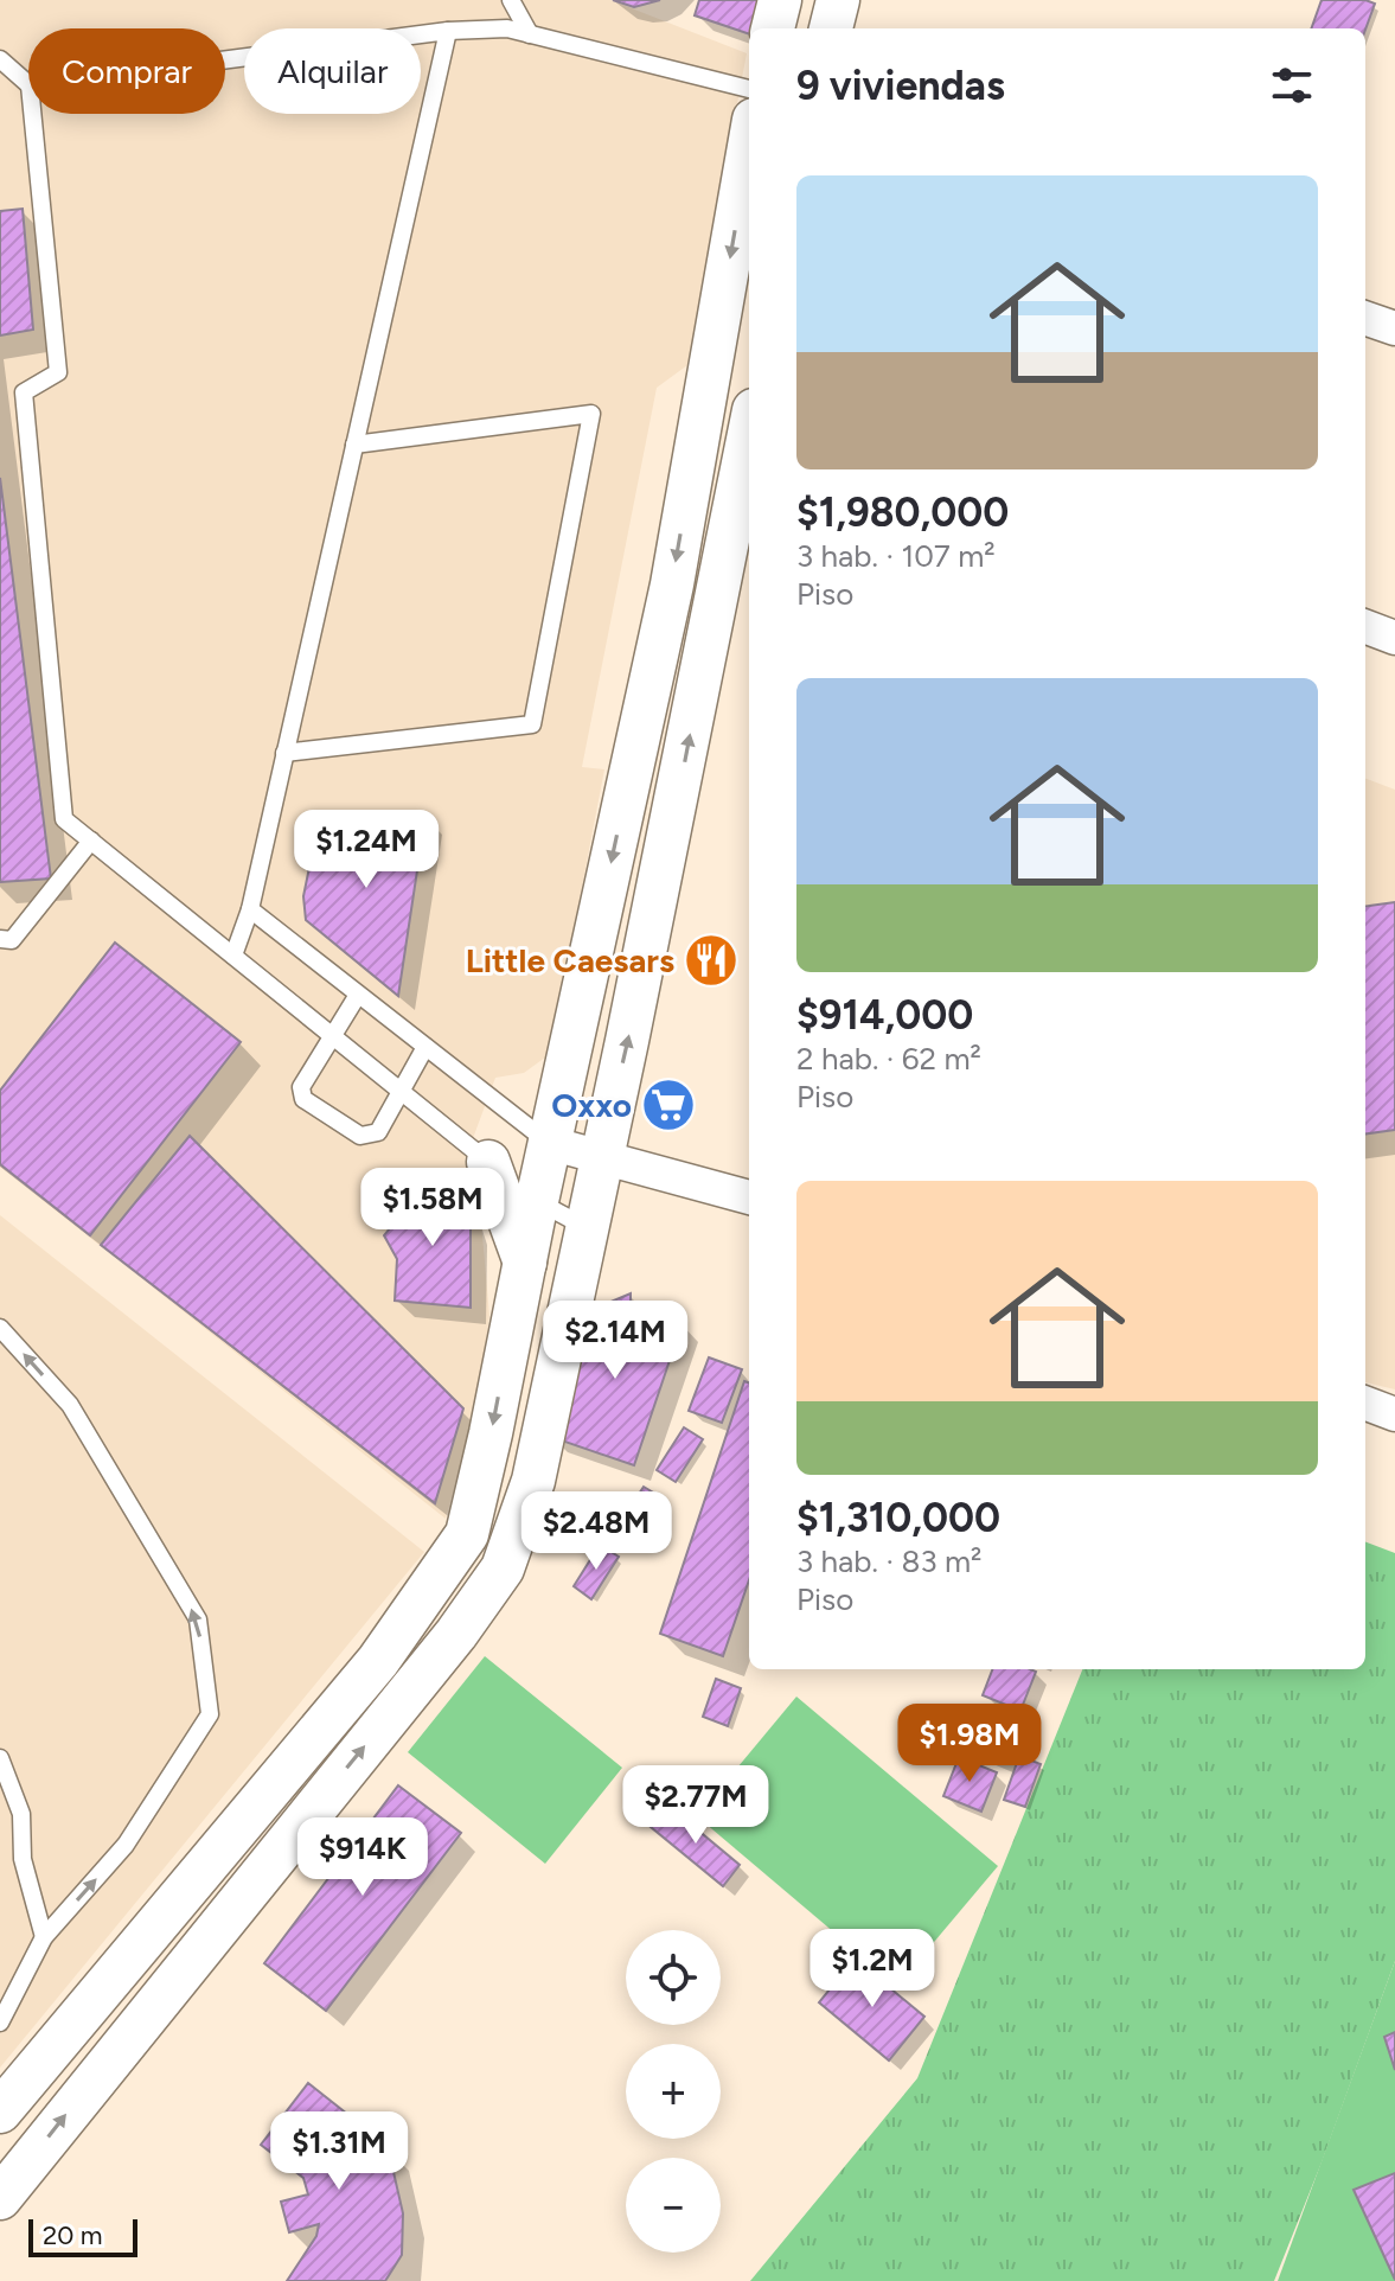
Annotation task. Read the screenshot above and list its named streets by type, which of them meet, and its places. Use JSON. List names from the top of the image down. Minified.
{"places":{"restaurant":["Little Caesars"],"supermarket":["Oxxo"]},"scale_bar":"20 m","page":{"chip":["Comprar","Alquilar"],"heading":"9 viviendas","list":[{"name":"$1,980,000","note":"3 hab. · 107 m² · Piso"},{"name":"$914,000","note":"2 hab. · 62 m² · Piso"},{"name":"$1,310,000","note":"3 hab. · 83 m² · Piso"}],"price":["$1.24M","$1.58M","$2.14M","$2.48M","$1.98M","$2.77M","$914K","$1.2M","$1.31M"],"map_buttons":["+","−"],"scale":"20 m"}}
